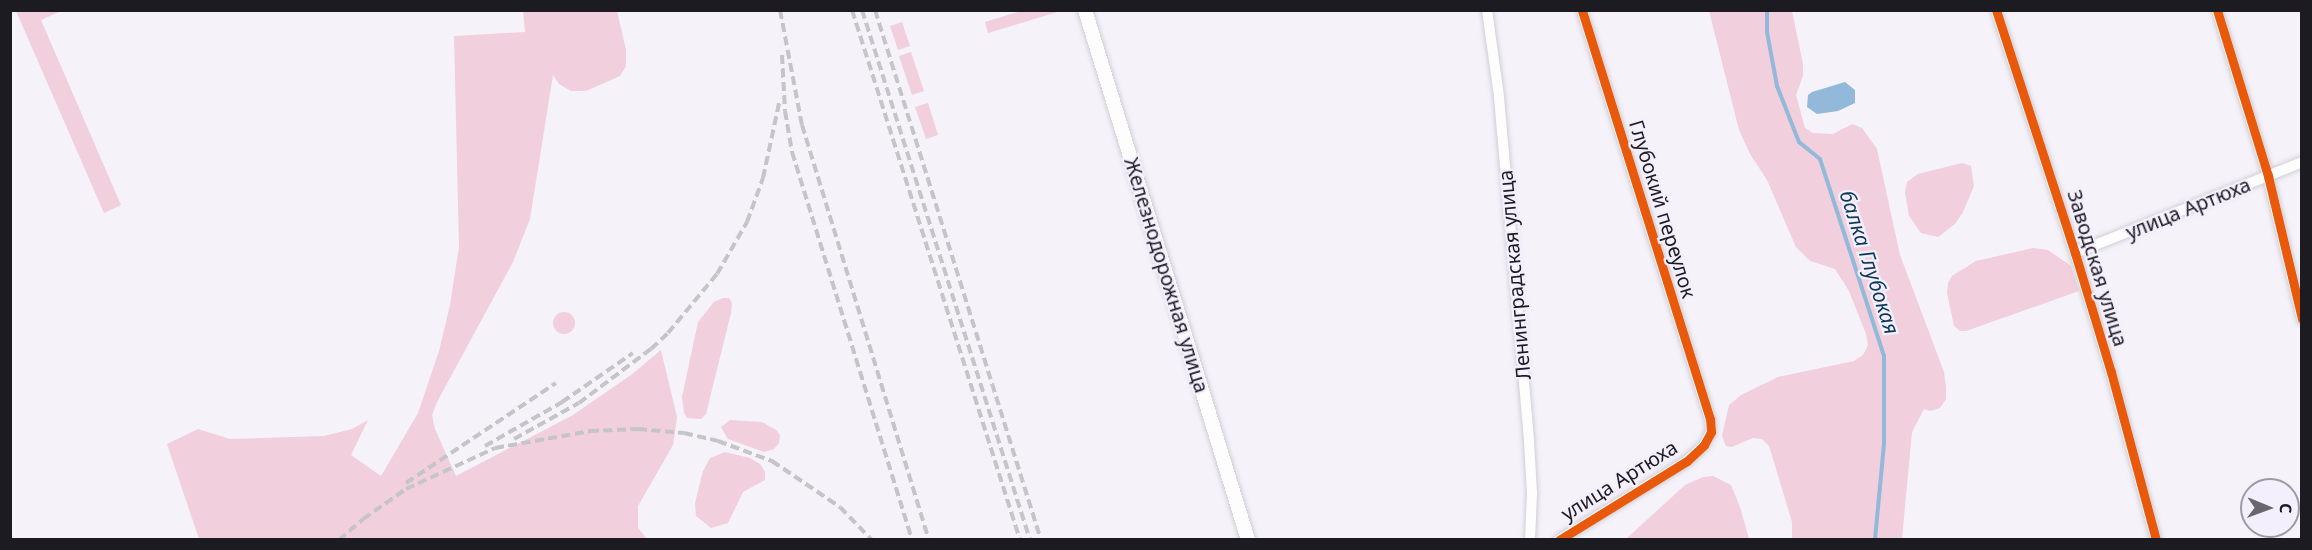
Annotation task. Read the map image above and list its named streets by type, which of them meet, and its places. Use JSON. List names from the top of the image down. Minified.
{"streets":{"main road":["Железнодорожная улица"],"street":["улица Артюха","Глубокий переулок","Заводская улица","Ленинградская улица"]},"crossings":[["улица Артюха","Глубокий переулок"],["улица Артюха","Заводская улица"]],"water":["балка Глубокая"],"north":"right"}
